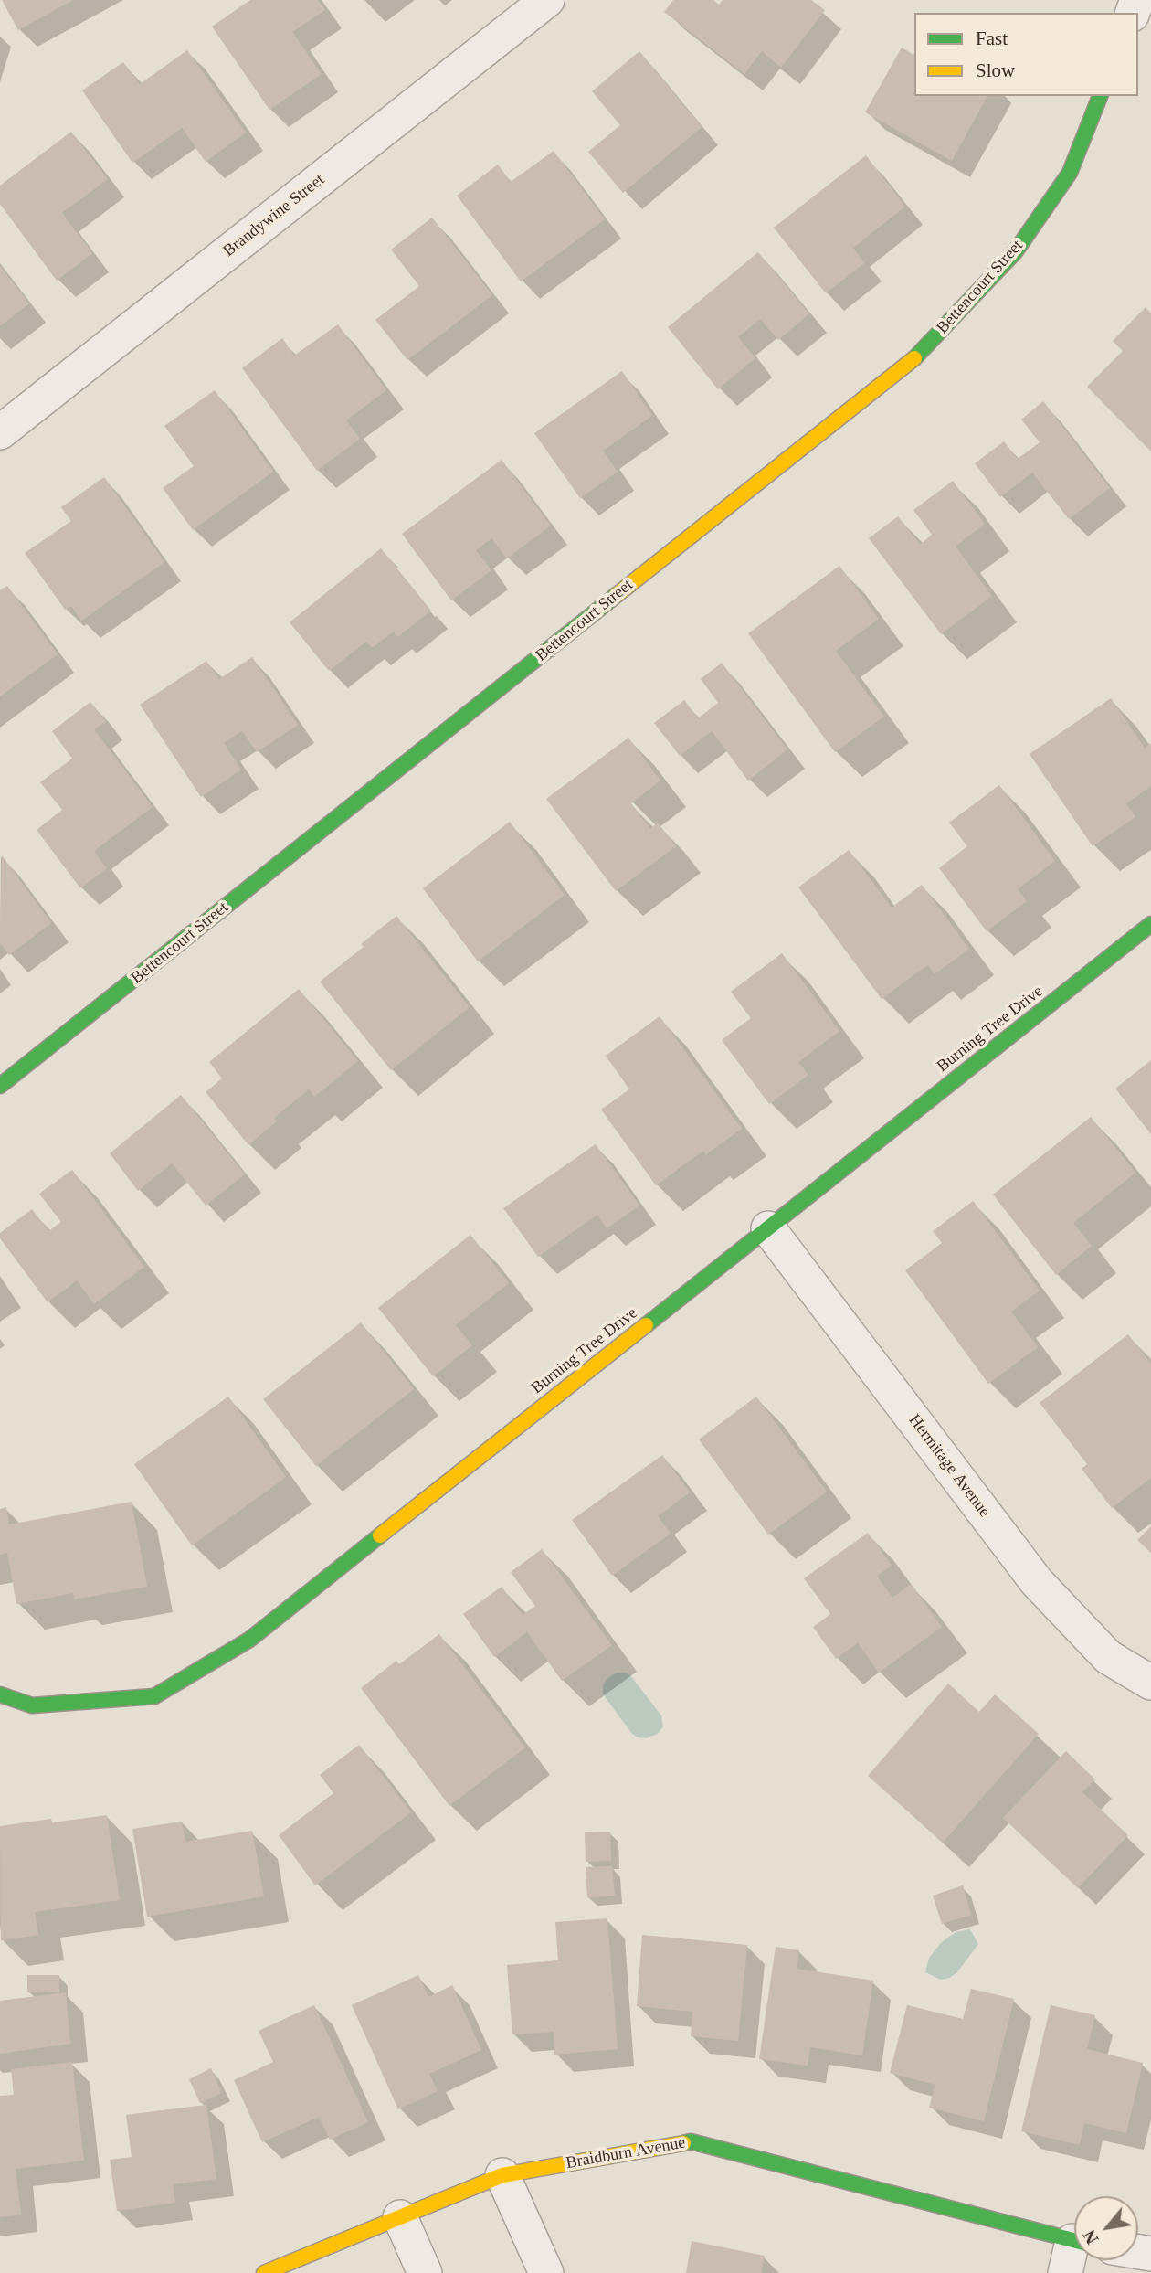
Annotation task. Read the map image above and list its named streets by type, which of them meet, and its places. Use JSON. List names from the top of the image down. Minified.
{"streets":{"street":["Brandywine Street","Bettencourt Street","Burning Tree Drive","Hermitage Avenue","Braidburn Avenue"]},"crossings":[["Burning Tree Drive","Hermitage Avenue"]],"legend":["Fast","Slow"],"north":"bottom left"}
